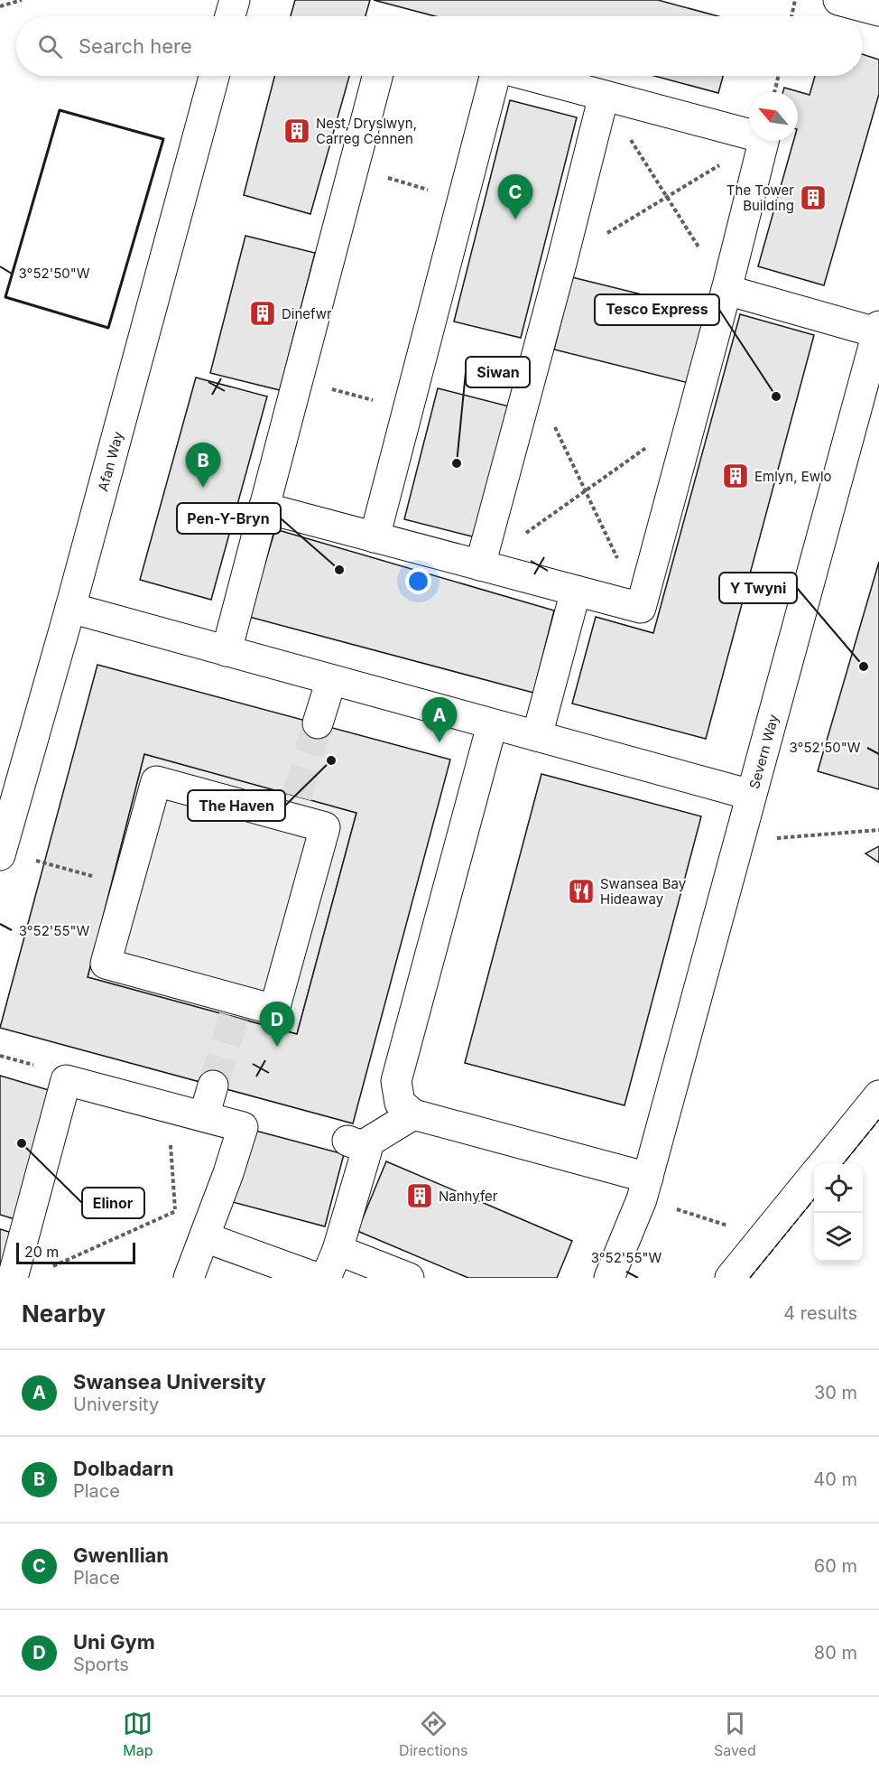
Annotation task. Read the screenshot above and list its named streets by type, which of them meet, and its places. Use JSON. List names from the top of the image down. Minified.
{"streets":{"street":["Afan Way","Severn Way"]},"places":{"building":["Nest, Dryslwyn, Carreg Cennen","The Tower Building","Dinefwr","Emlyn, Ewlo","Nanhyfer"],"other":["Tesco Express","Siwan","Pen-Y-Bryn","Y Twyni","The Haven","Elinor"],"restaurant":["Swansea Bay Hideaway"]},"scale_bar":"20 m","north":"top left","page":{"search":"Search here","pins":["C","B","A","D"],"scale":"20 m","heading":["Nearby","4 results"],"list":[{"mark":"A","name":"Swansea University","note":"University","value":"30 m"},{"mark":"B","name":"Dolbadarn","note":"Place","value":"40 m"},{"mark":"C","name":"Gwenllian","note":"Place","value":"60 m"},{"mark":"D","name":"Uni Gym","note":"Sports","value":"80 m"}],"nav":["Map","Directions","Saved"]},"coordinates":["3°52'50\"W","3°52'55\"W"]}
